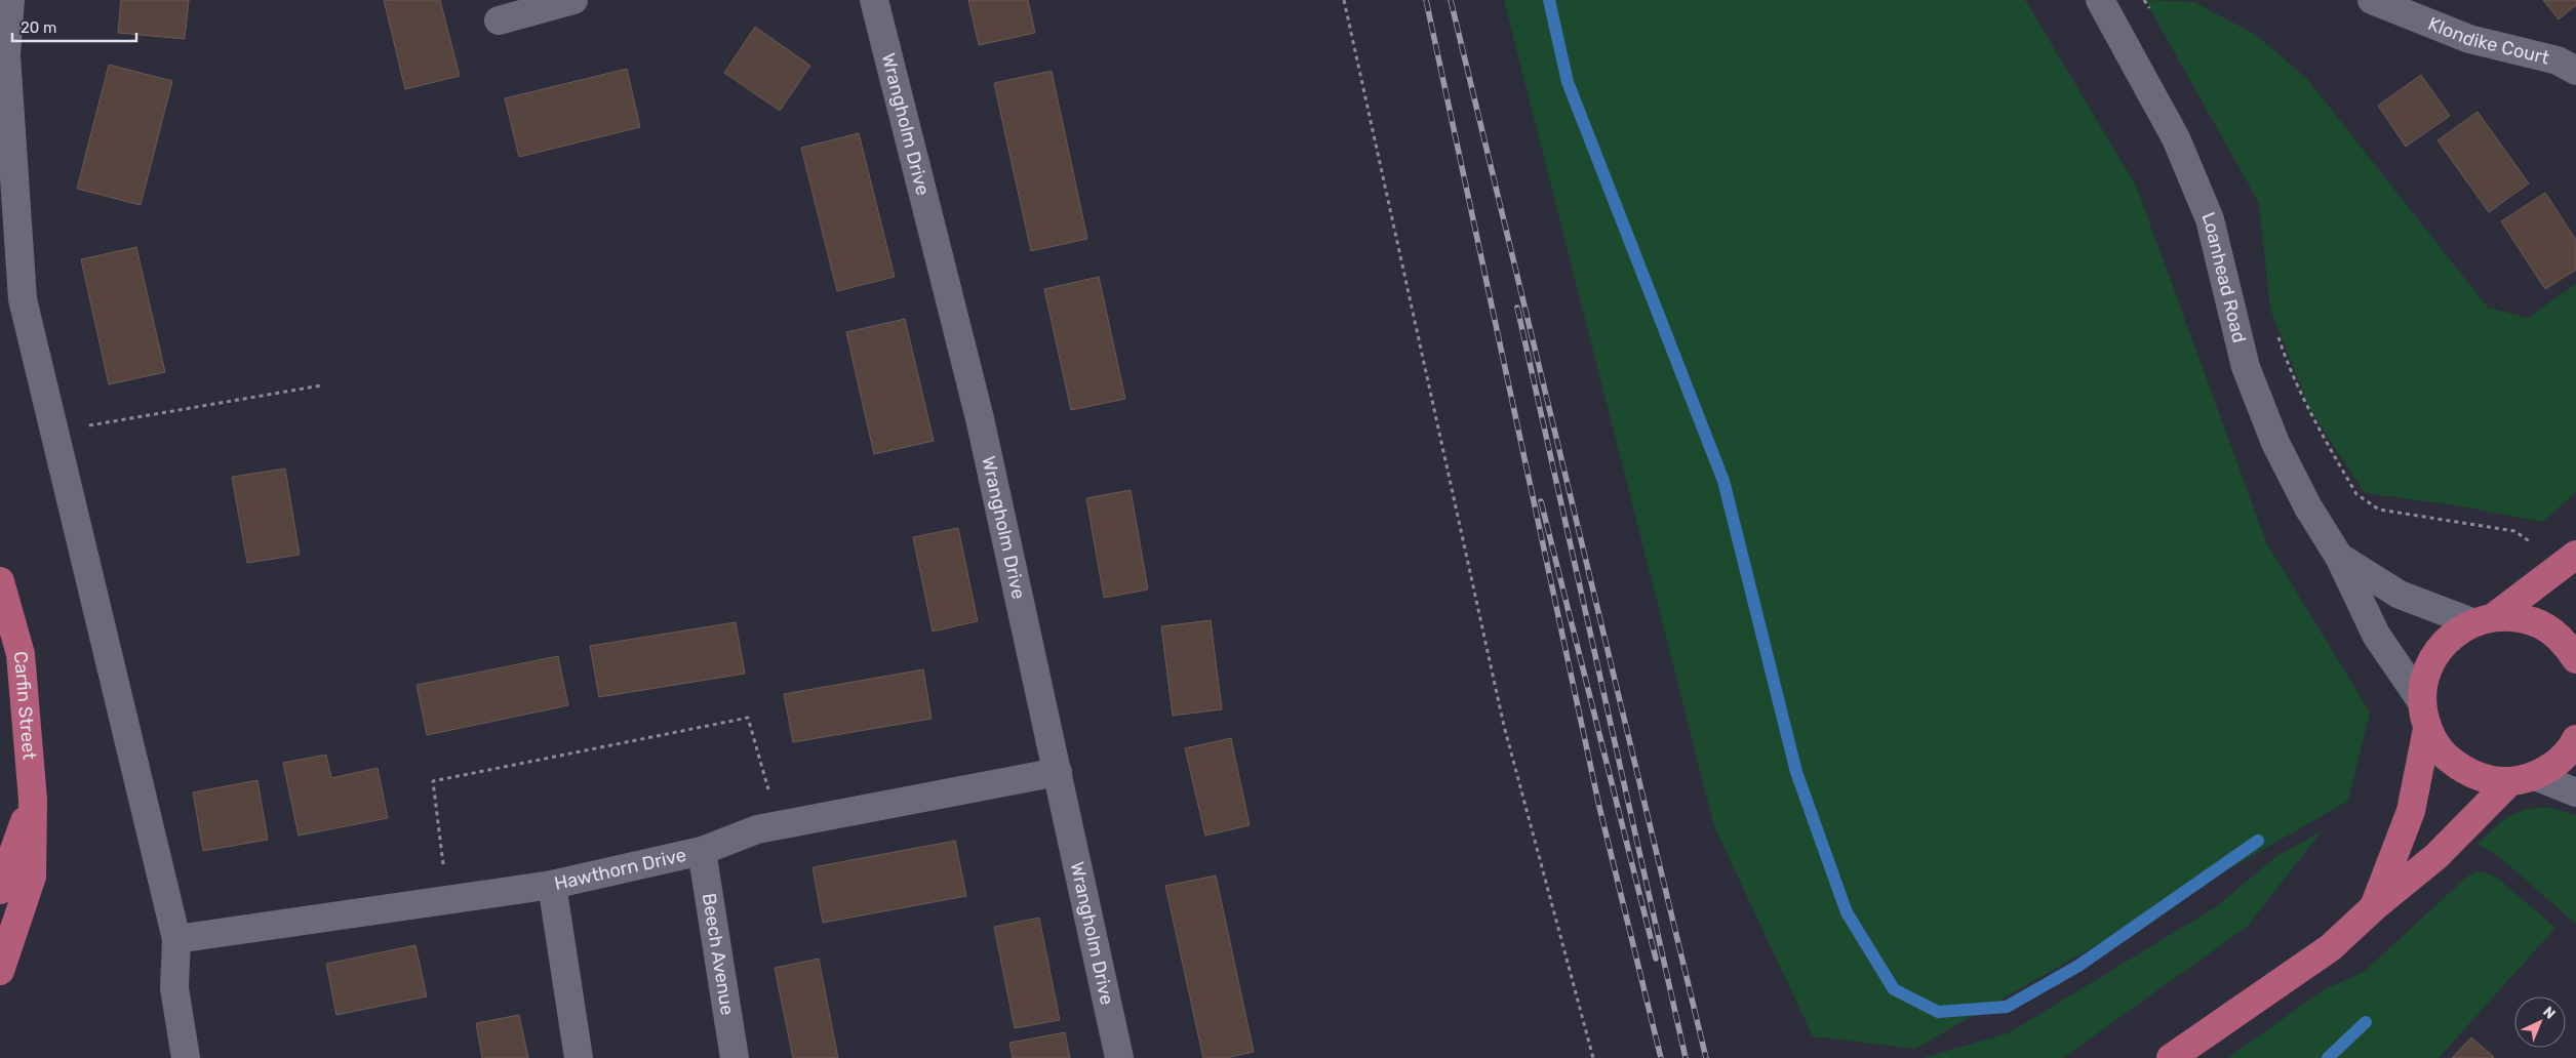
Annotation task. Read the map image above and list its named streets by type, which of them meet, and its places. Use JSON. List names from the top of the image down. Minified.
{"streets":{"main road":["Carfin Street"],"street":["Klondike Court","Wrangholm Drive","Loanhead Road","Hawthorn Drive","Beech Avenue"]},"crossings":[["Wrangholm Drive","Hawthorn Drive"],["Hawthorn Drive","Beech Avenue"]],"scale_bar":"20 m","north":"top right"}
